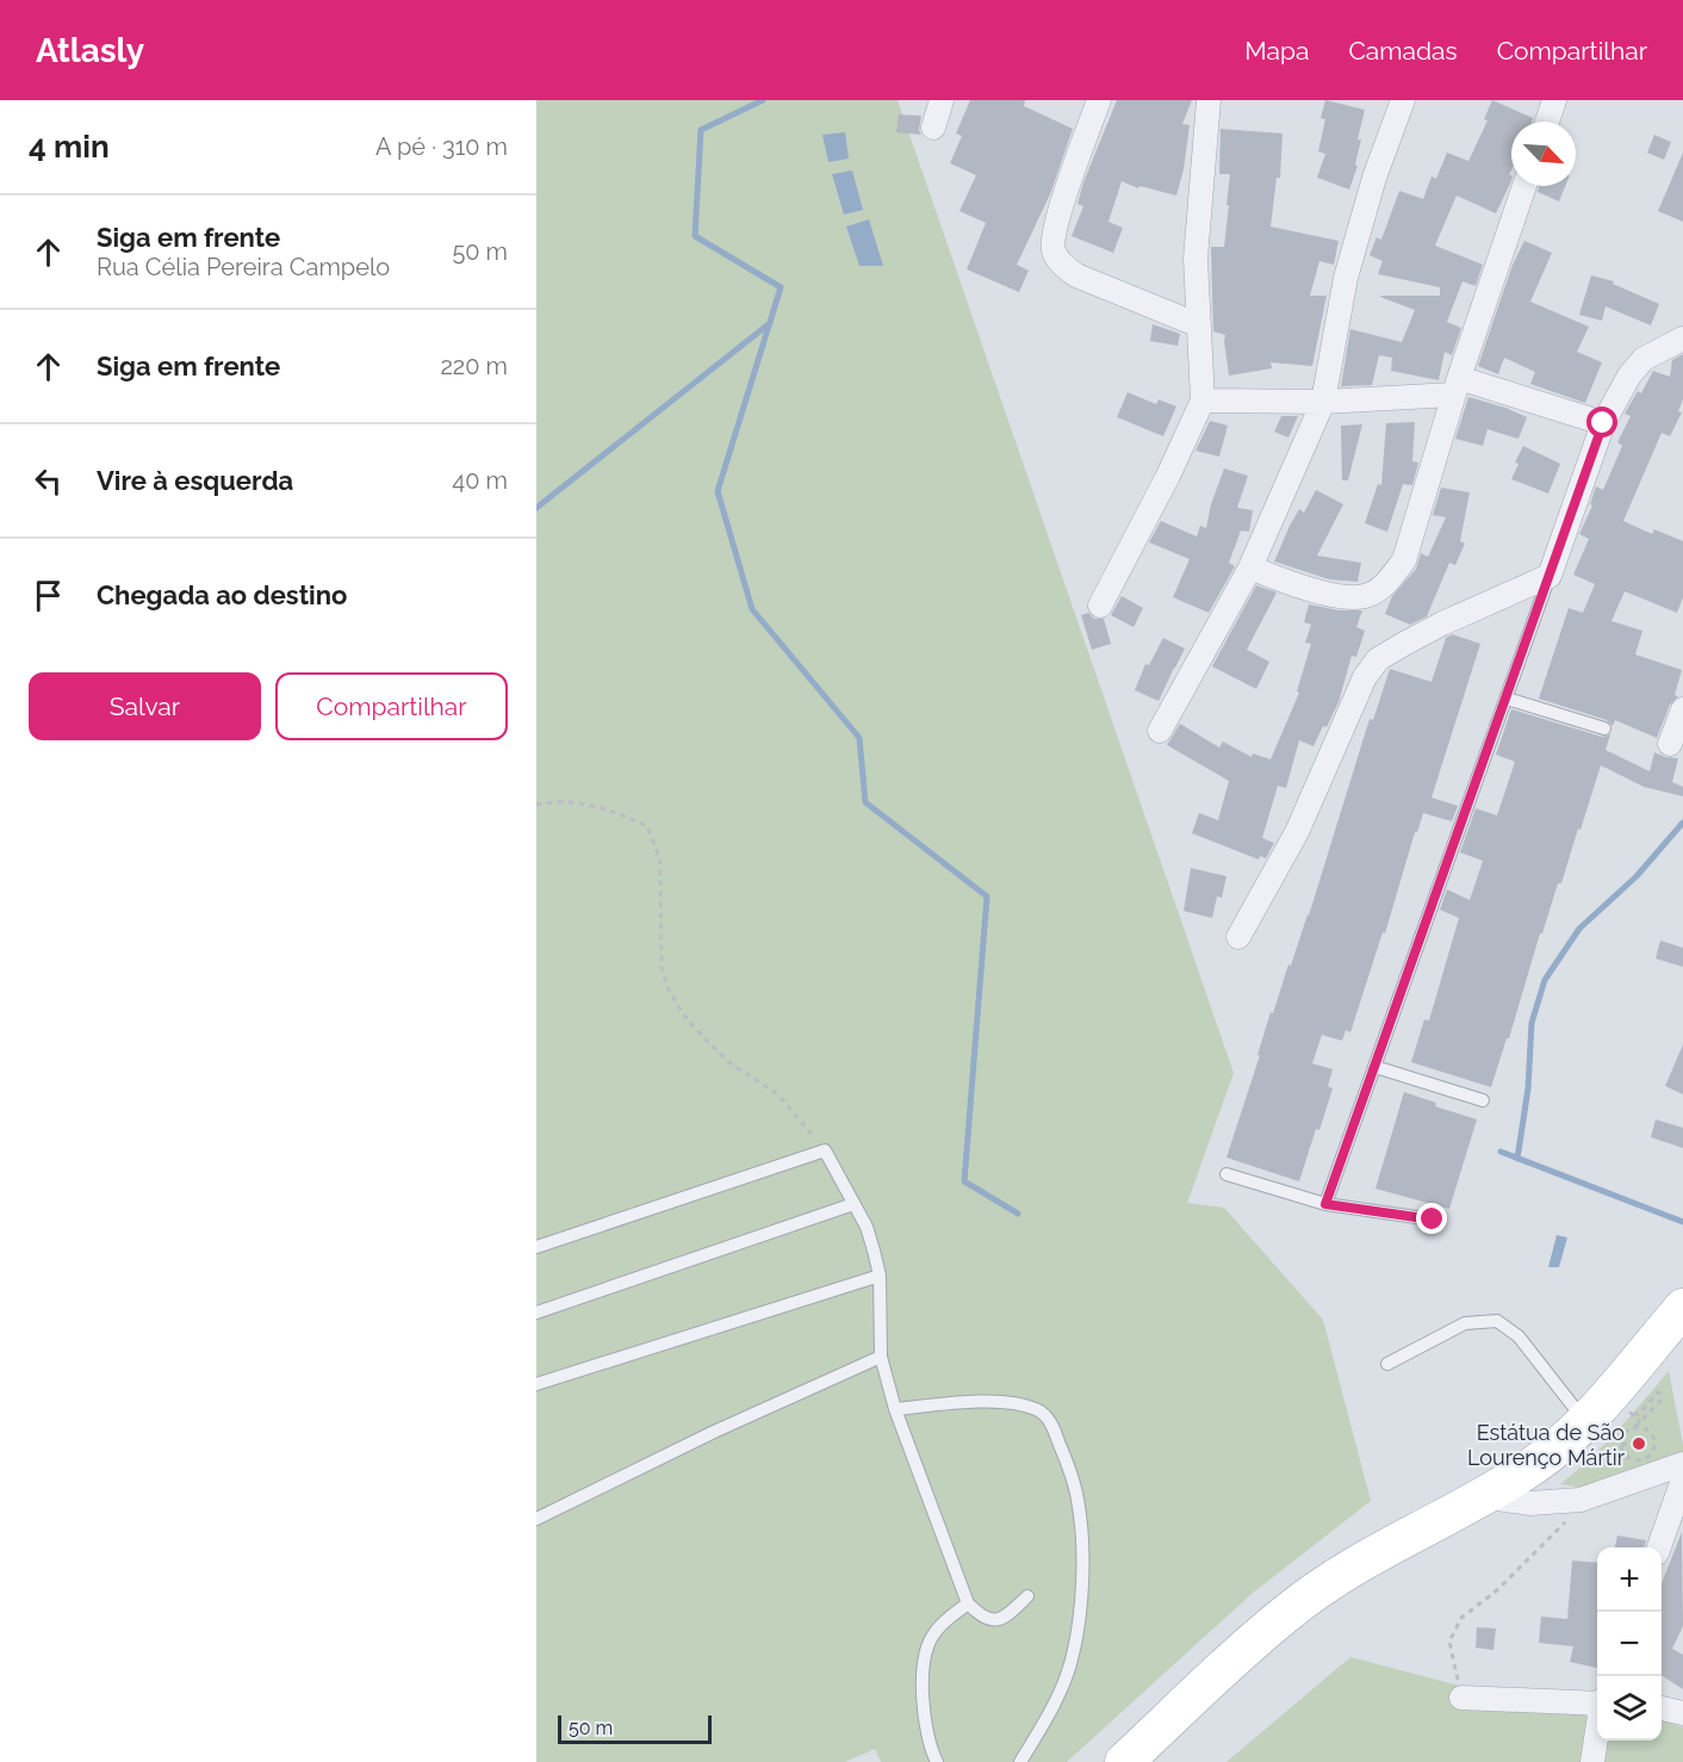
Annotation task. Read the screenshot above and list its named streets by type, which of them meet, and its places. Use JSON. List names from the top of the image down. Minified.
{"places":["Estátua de São Lourenço Mártir"],"scale_bar":"50 m","north":"bottom right","page":{"header":"Atlasly","nav":["Mapa","Camadas","Compartilhar"],"heading":["4 min","A pé · 310 m"],"list":[["Siga em frente","Rua Célia Pereira Campelo","50 m"],["Siga em frente","220 m"],["Vire à esquerda","40 m"],"Chegada ao destino"],"buttons":["Salvar","Compartilhar"],"map_buttons":["+","−"],"scale":"50 m"}}
